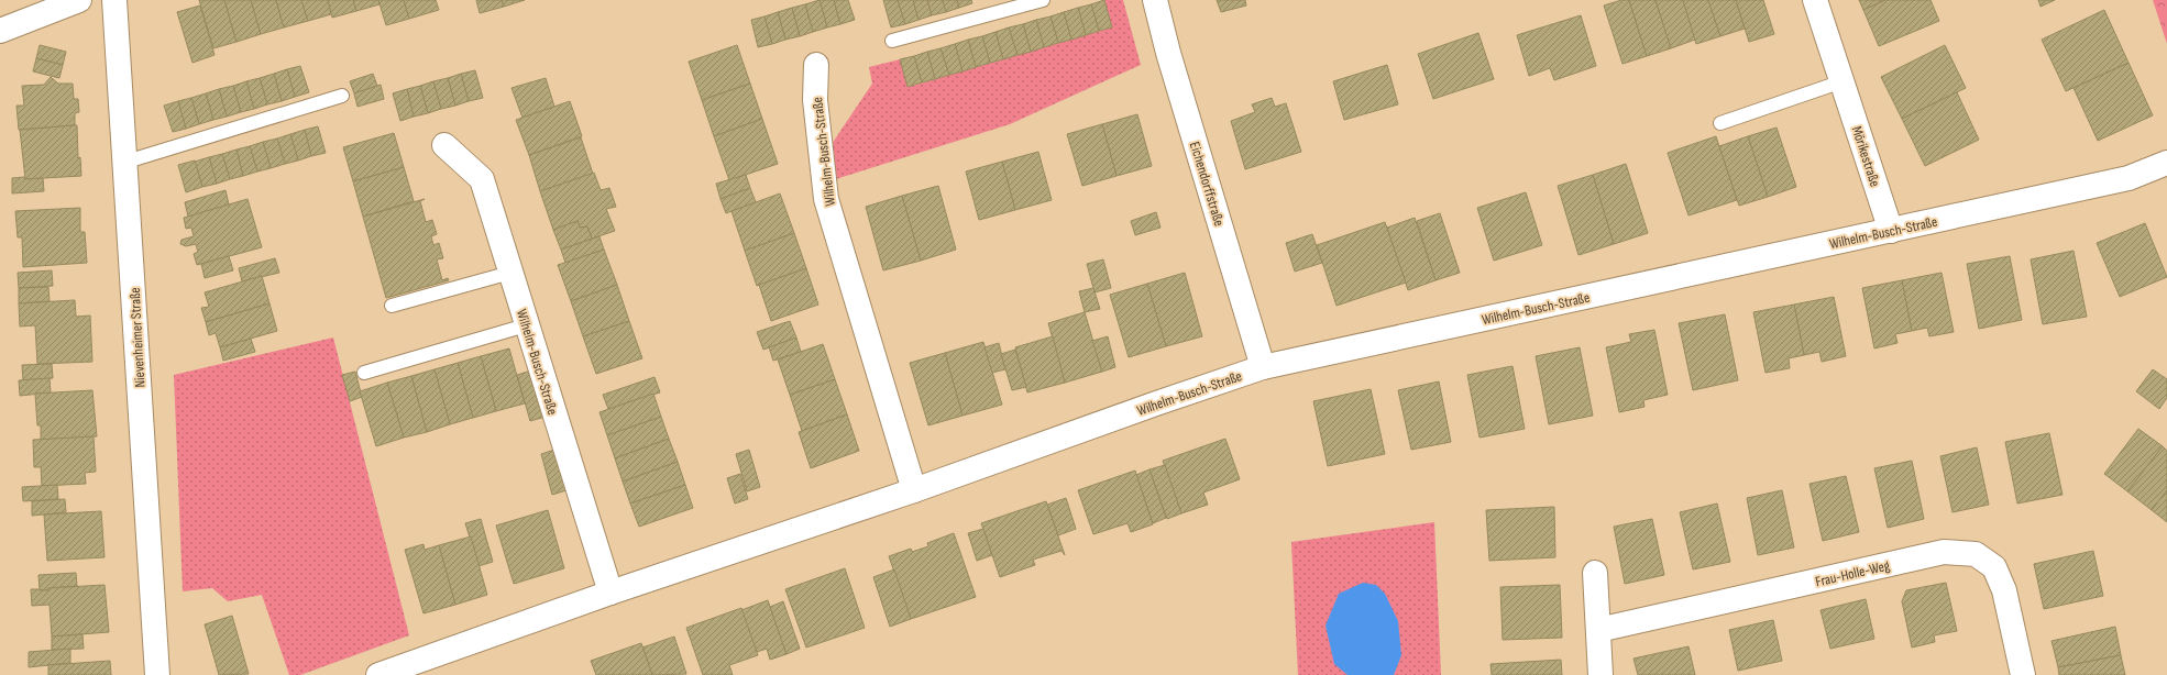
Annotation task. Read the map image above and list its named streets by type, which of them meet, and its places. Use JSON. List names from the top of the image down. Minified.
{"streets":{"street":["Wilhelm-Busch-Straße","Mörikestraße","Eichendorffstraße","Nievenheimer Straße","Frau-Holle-Weg"]},"crossings":[["Wilhelm-Busch-Straße","Mörikestraße"],["Wilhelm-Busch-Straße","Eichendorffstraße"]]}
